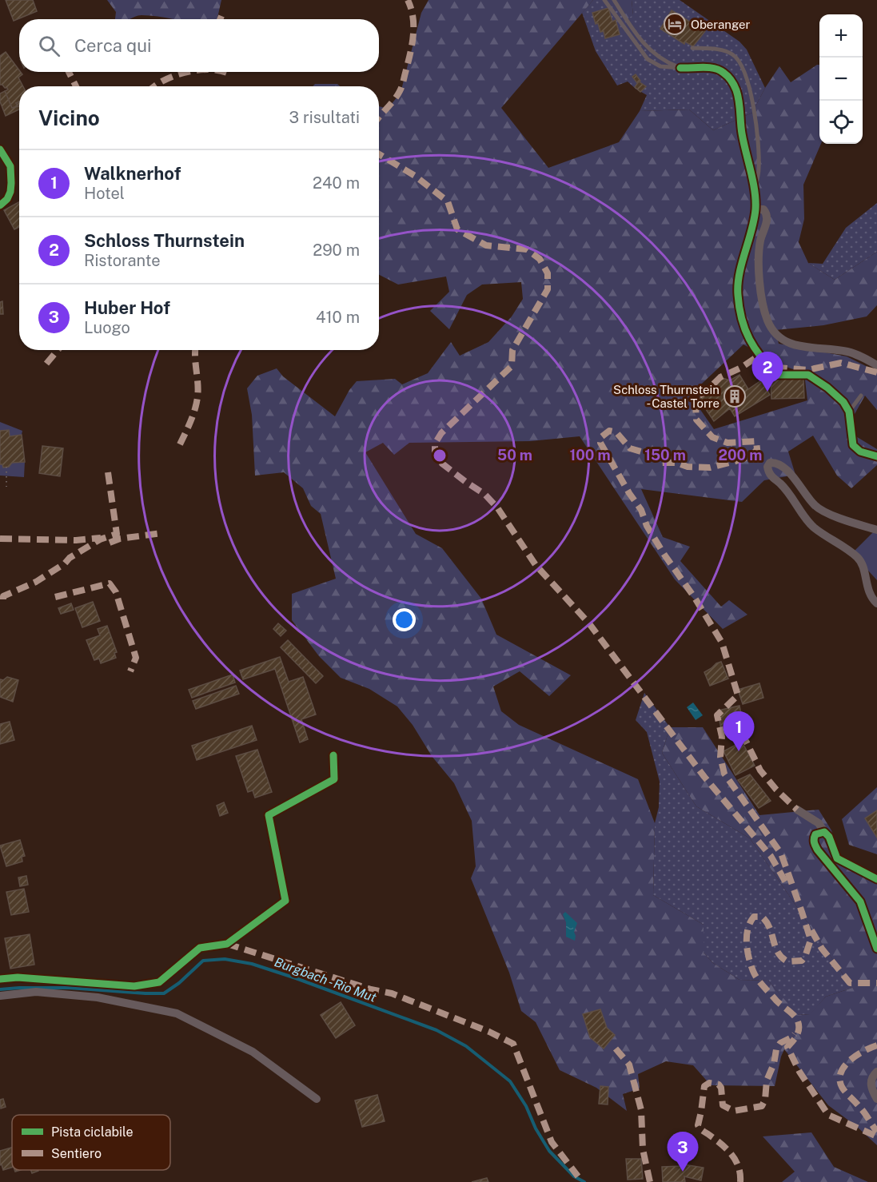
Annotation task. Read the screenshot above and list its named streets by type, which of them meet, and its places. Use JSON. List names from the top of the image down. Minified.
{"water":["Burgbach - Rio Mut"],"places":{"hotel":["Oberanger"],"building":["Schloss Thurnstein - Castel Torre"]},"legend":["Pista ciclabile","Sentiero"],"page":{"map_buttons":["+","−"],"search":"Cerca qui","heading":["Vicino","3 risultati"],"list":[{"mark":"1","name":"Walknerhof","note":"Hotel","value":"240 m"},{"mark":"2","name":"Schloss Thurnstein","note":"Ristorante","value":"290 m"},{"mark":"3","name":"Huber Hof","note":"Luogo","value":"410 m"}],"pins":["2","1","3"]},"rings":["50 m","100 m","150 m","200 m"]}
